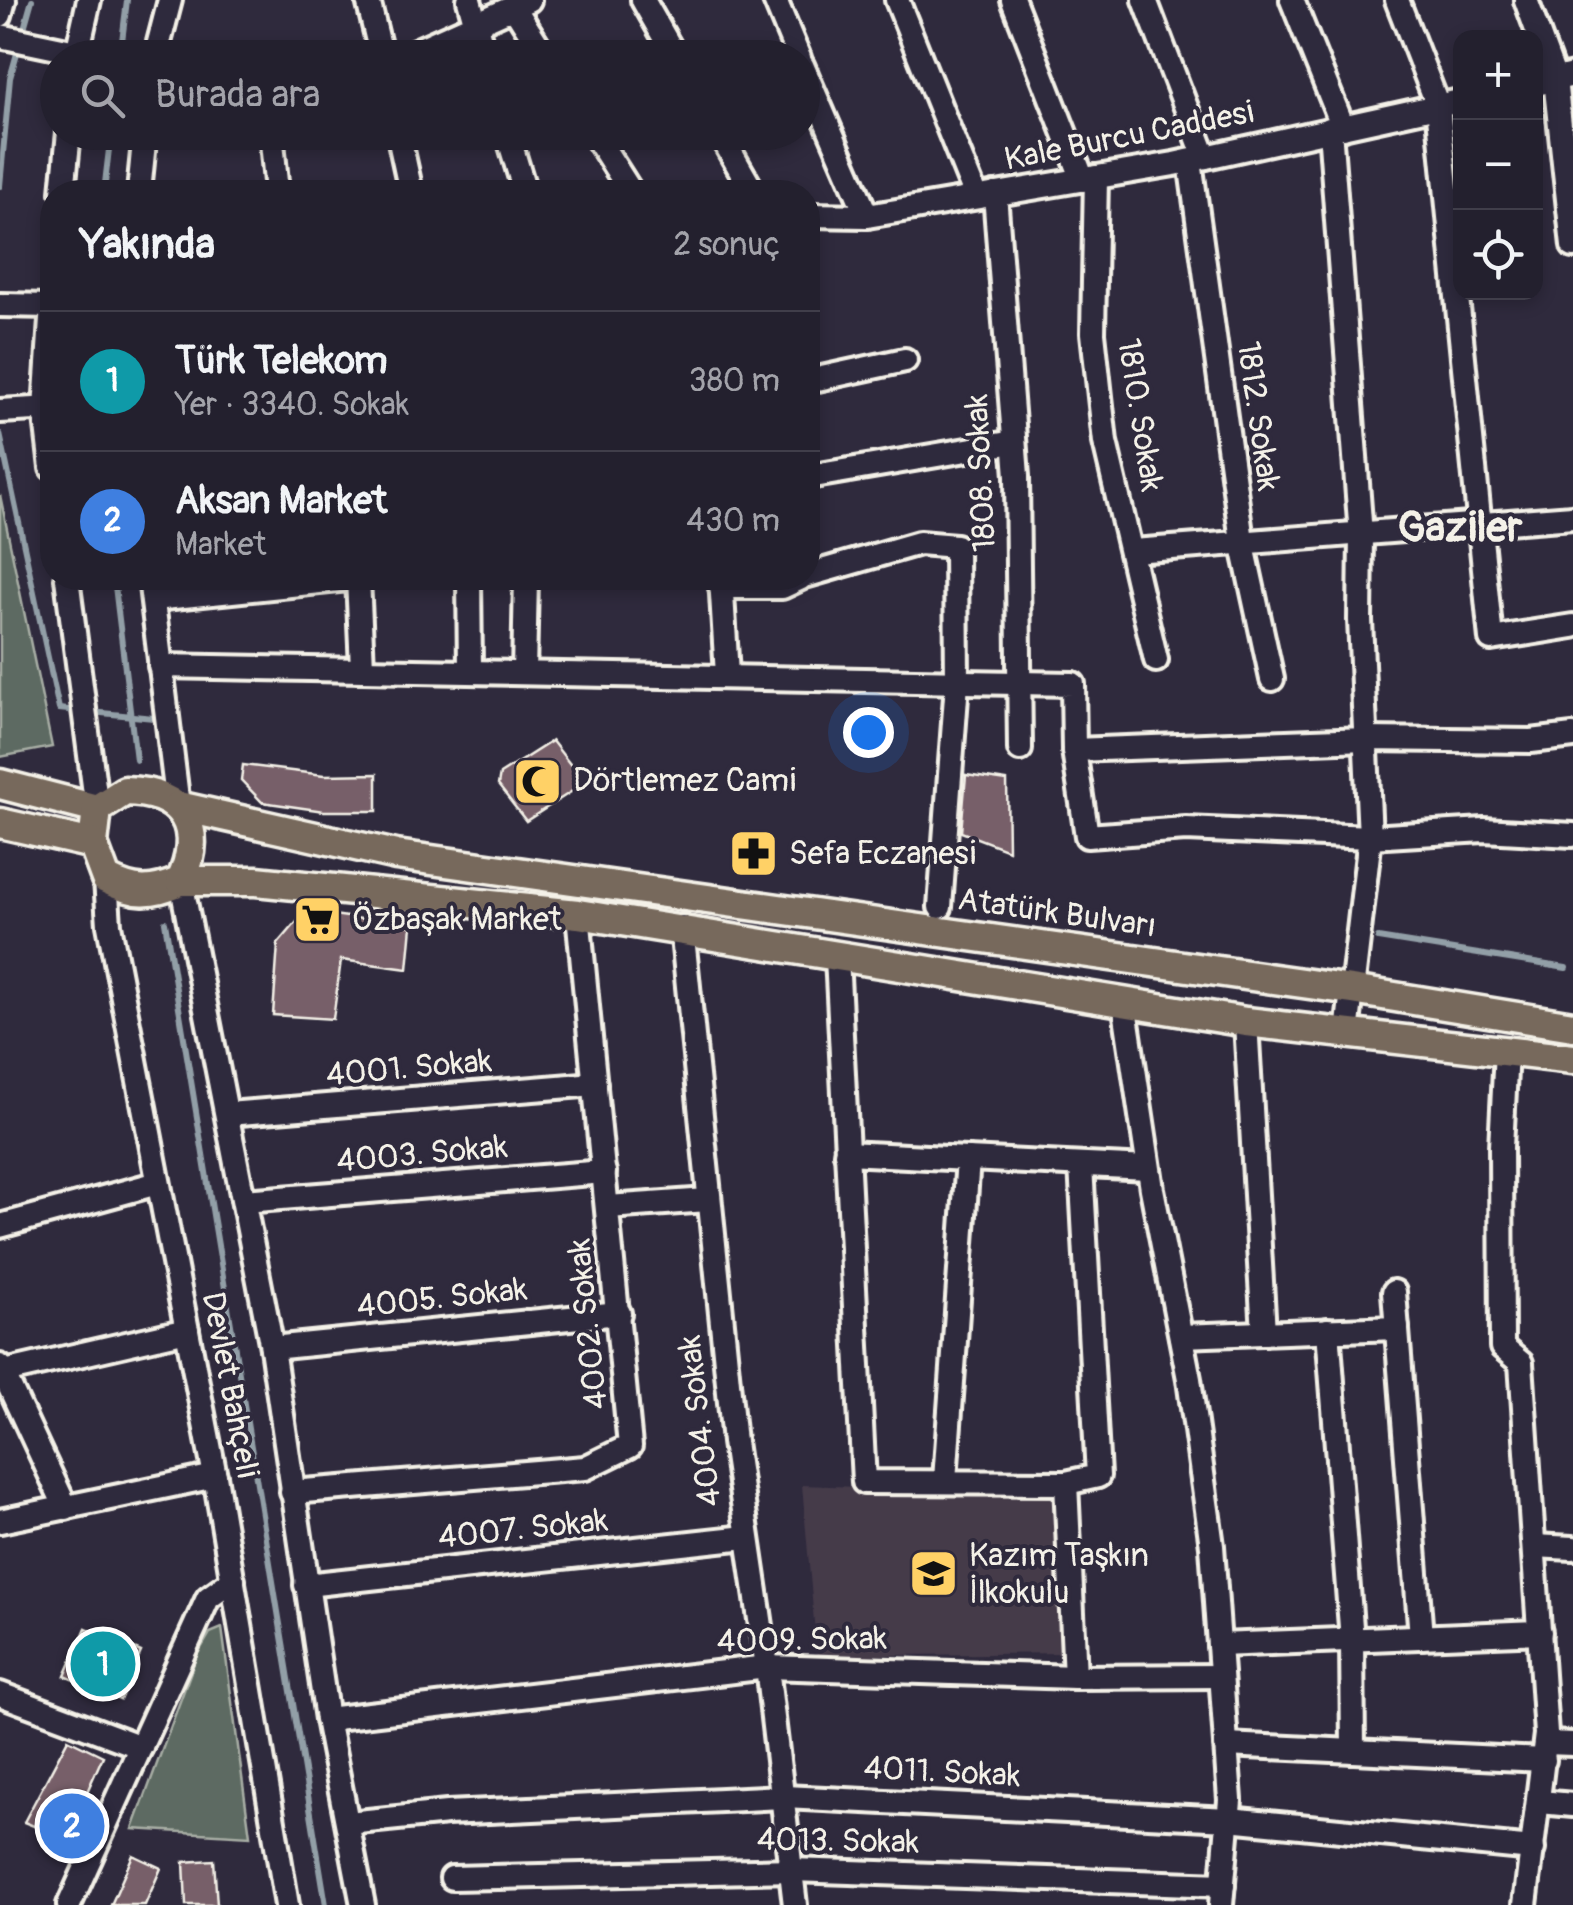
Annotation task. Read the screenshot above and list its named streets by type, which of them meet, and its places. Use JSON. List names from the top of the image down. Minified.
{"streets":{"main road":["Atatürk Bulvarı"],"street":["Kale Burcu Caddesi","1810. Sokak","1812. Sokak","1808. Sokak","4001. Sokak","4003. Sokak","4005. Sokak","4002. Sokak","Devlet Bahçeli","4004. Sokak","4007. Sokak","4009. Sokak","4011. Sokak","4013. Sokak"]},"crossings":[["Kale Burcu Caddesi","1810. Sokak"],["Kale Burcu Caddesi","1812. Sokak"],["Kale Burcu Caddesi","1808. Sokak"],["Atatürk Bulvarı","Devlet Bahçeli"],["4001. Sokak","4002. Sokak"],["4001. Sokak","Devlet Bahçeli"],["4003. Sokak","4002. Sokak"],["4003. Sokak","Devlet Bahçeli"],["4005. Sokak","4002. Sokak"],["4005. Sokak","Devlet Bahçeli"],["4002. Sokak","Devlet Bahçeli"],["Devlet Bahçeli","4007. Sokak"],["Devlet Bahçeli","4009. Sokak"],["Devlet Bahçeli","4011. Sokak"],["4004. Sokak","4007. Sokak"],["4004. Sokak","4009. Sokak"],["4004. Sokak","4011. Sokak"],["4004. Sokak","4013. Sokak"]],"districts":["Gaziler"],"places":{"mosque":["Dörtlemez Cami"],"pharmacy":["Sefa Eczanesi"],"supermarket":["Özbaşak Market"],"school or university":["Kazım Taşkın İlkokulu"]},"page":{"map_buttons":["+","−"],"search":"Burada ara","heading":["Yakında","2 sonuç"],"list":[{"mark":"1","name":"Türk Telekom","note":"Yer · 3340. Sokak","value":"380 m"},{"mark":"2","name":"Aksan Market","note":"Market","value":"430 m"}],"pins":["1","2"]}}
